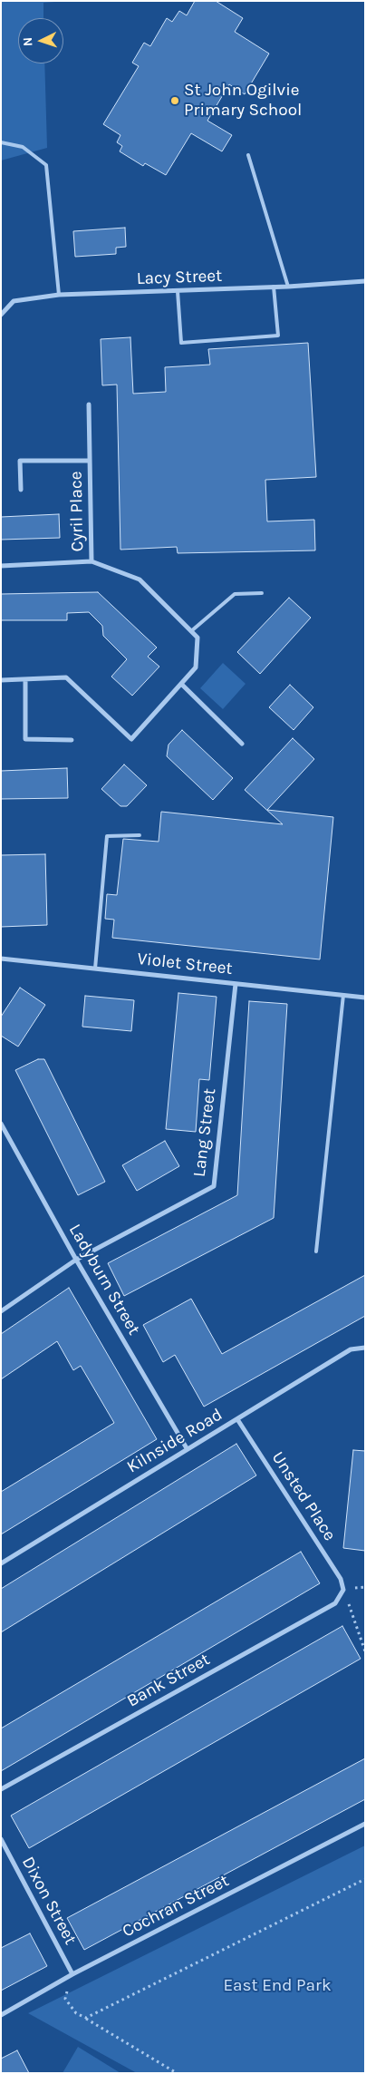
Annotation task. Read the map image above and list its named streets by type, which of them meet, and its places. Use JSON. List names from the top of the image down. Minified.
{"streets":{"street":["Lacy Street","Cyril Place","Violet Street","Lang Street","Ladyburn Street","Kilnside Road","Unsted Place","Bank Street","Dixon Street","Cochran Street"]},"crossings":[["Violet Street","Lang Street"],["Lang Street","Ladyburn Street"],["Ladyburn Street","Kilnside Road"],["Kilnside Road","Unsted Place"],["Unsted Place","Bank Street"],["Dixon Street","Cochran Street"]],"parks":["East End Park"],"places":["St John Ogilvie Primary School"],"north":"left"}
